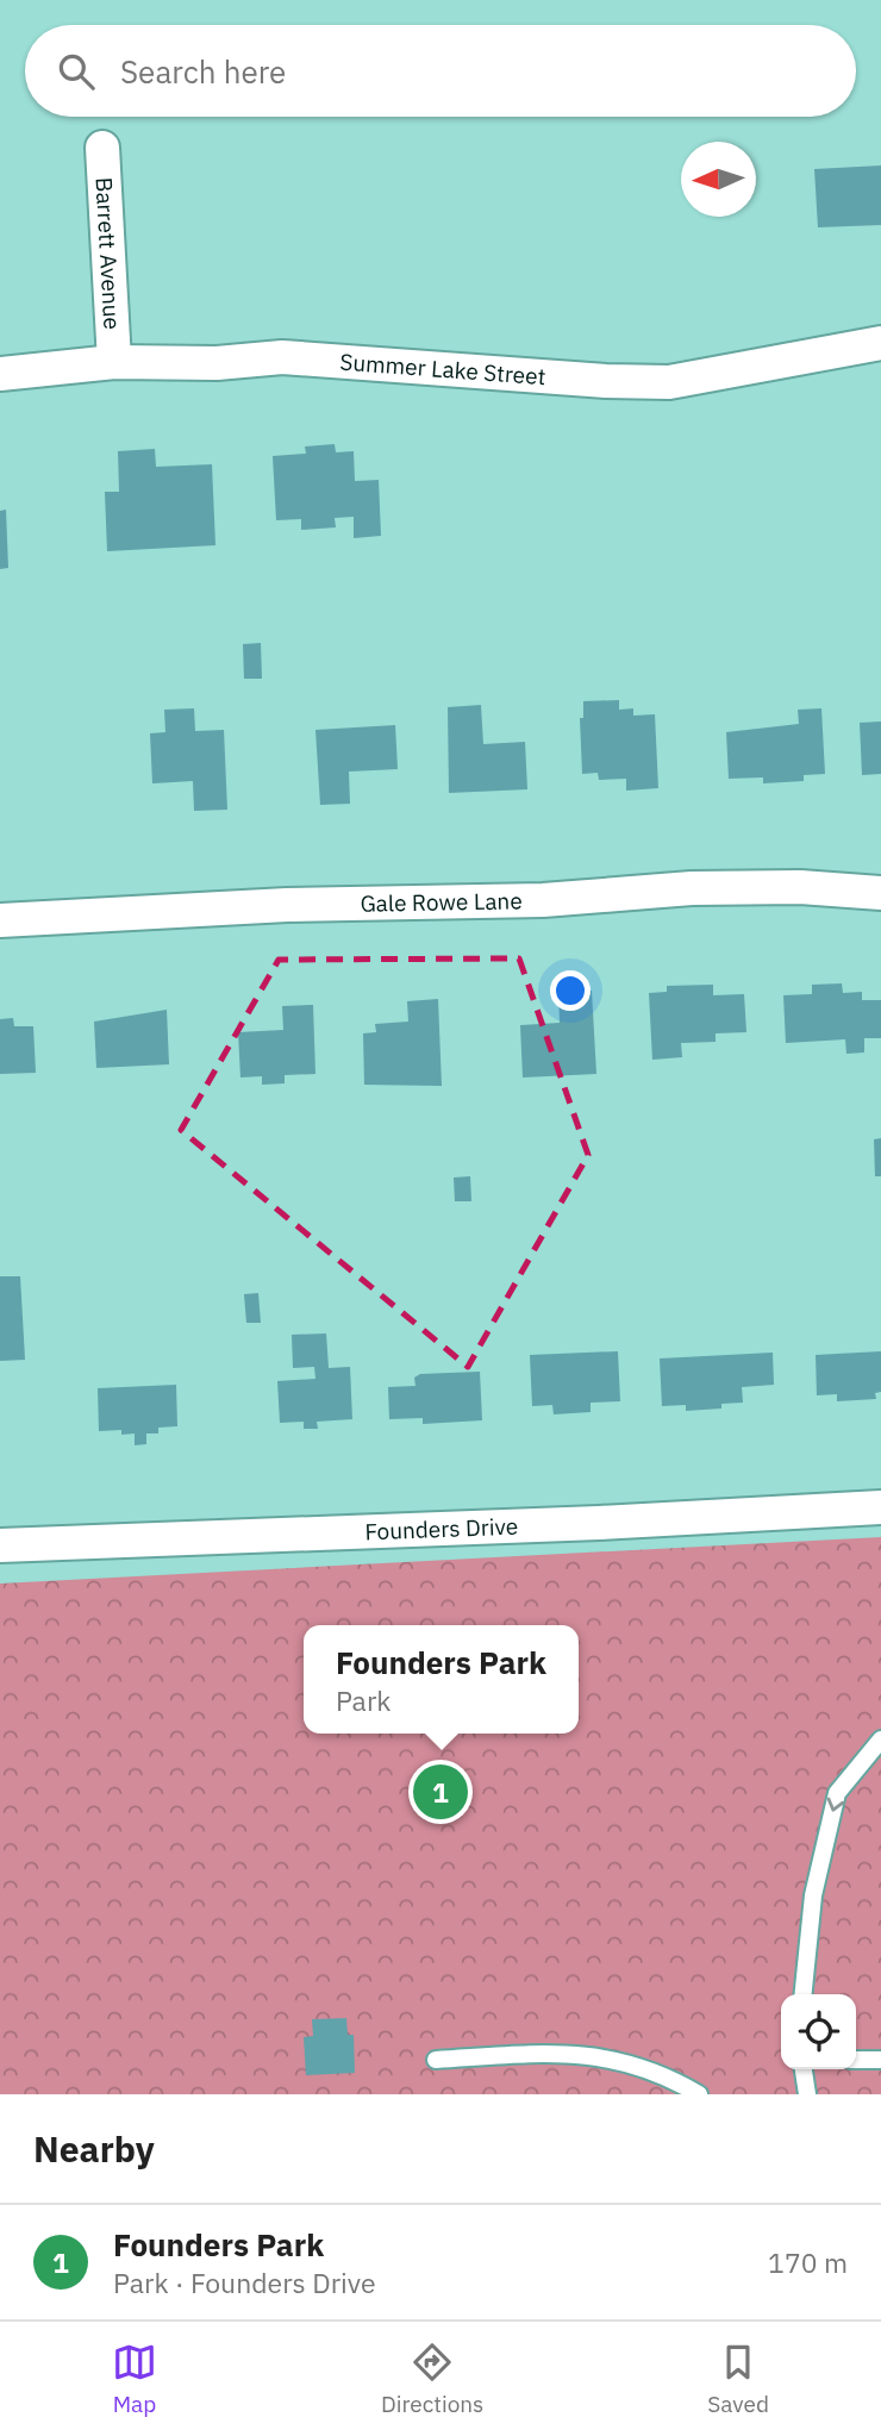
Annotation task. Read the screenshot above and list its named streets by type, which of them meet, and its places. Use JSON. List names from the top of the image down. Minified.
{"streets":{"street":["Barrett Avenue","Summer Lake Street","Gale Rowe Lane","Founders Drive"]},"crossings":[["Barrett Avenue","Summer Lake Street"]],"north":"left","page":{"search":"Search here","popup":["Founders Park","Park"],"pins":"1","heading":"Nearby","list":[{"mark":"1","name":"Founders Park","note":"Park · Founders Drive","value":"170 m"}],"nav":["Map","Directions","Saved"]}}
